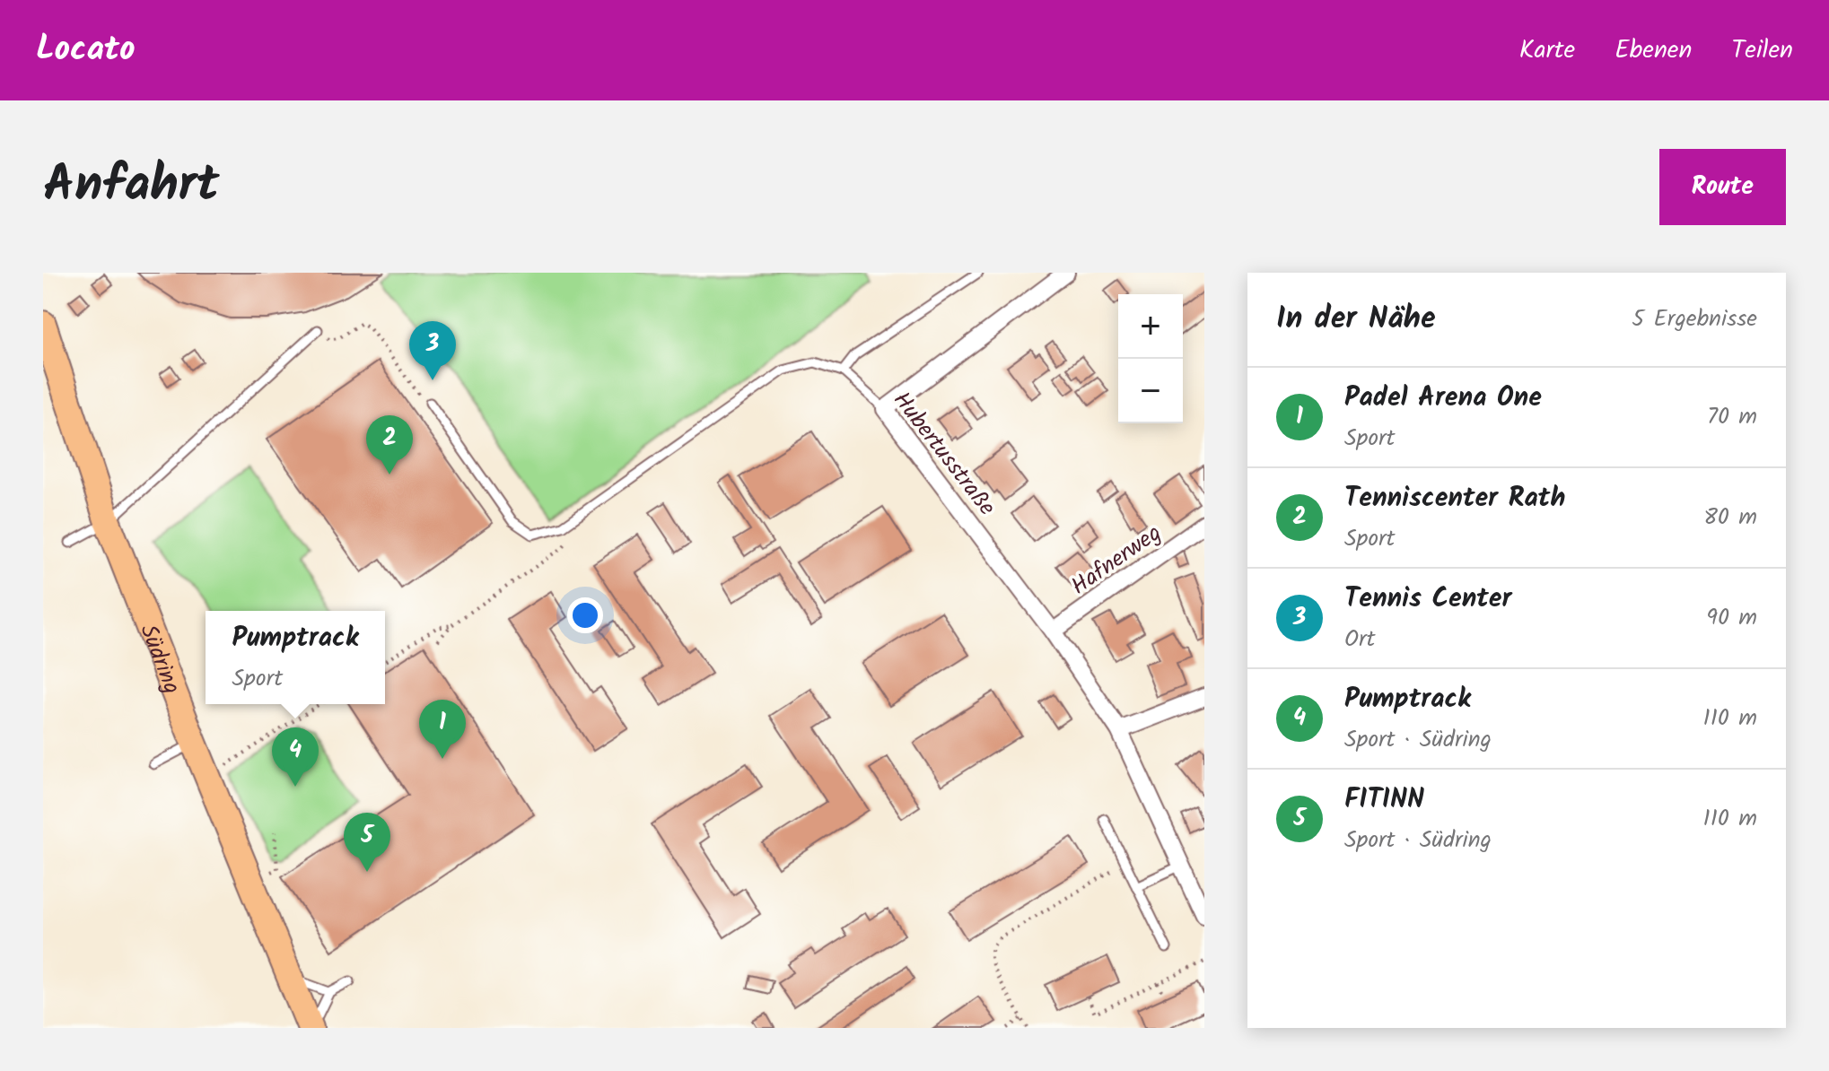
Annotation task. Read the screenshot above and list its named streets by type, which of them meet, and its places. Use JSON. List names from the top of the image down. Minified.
{"streets":{"main road":["Südring"],"street":["Hubertusstraße","Hafnerweg"]},"crossings":[["Hubertusstraße","Hafnerweg"]],"page":{"header":"Locato","nav":["Karte","Ebenen","Teilen"],"title":"Anfahrt","buttons":"Route","heading":["In der Nähe","5 Ergebnisse"],"map_buttons":["+","−"],"pins":["3","2","1","4","5"],"list":[{"mark":"1","name":"Padel Arena One","note":"Sport","value":"70 m"},{"mark":"2","name":"Tenniscenter Rath","note":"Sport","value":"80 m"},{"mark":"3","name":"Tennis Center","note":"Ort","value":"90 m"},{"mark":"4","name":"Pumptrack","note":"Sport · Südring","value":"110 m"},{"mark":"5","name":"FITINN","note":"Sport · Südring","value":"110 m"}],"popup":["Pumptrack","Sport"]}}
